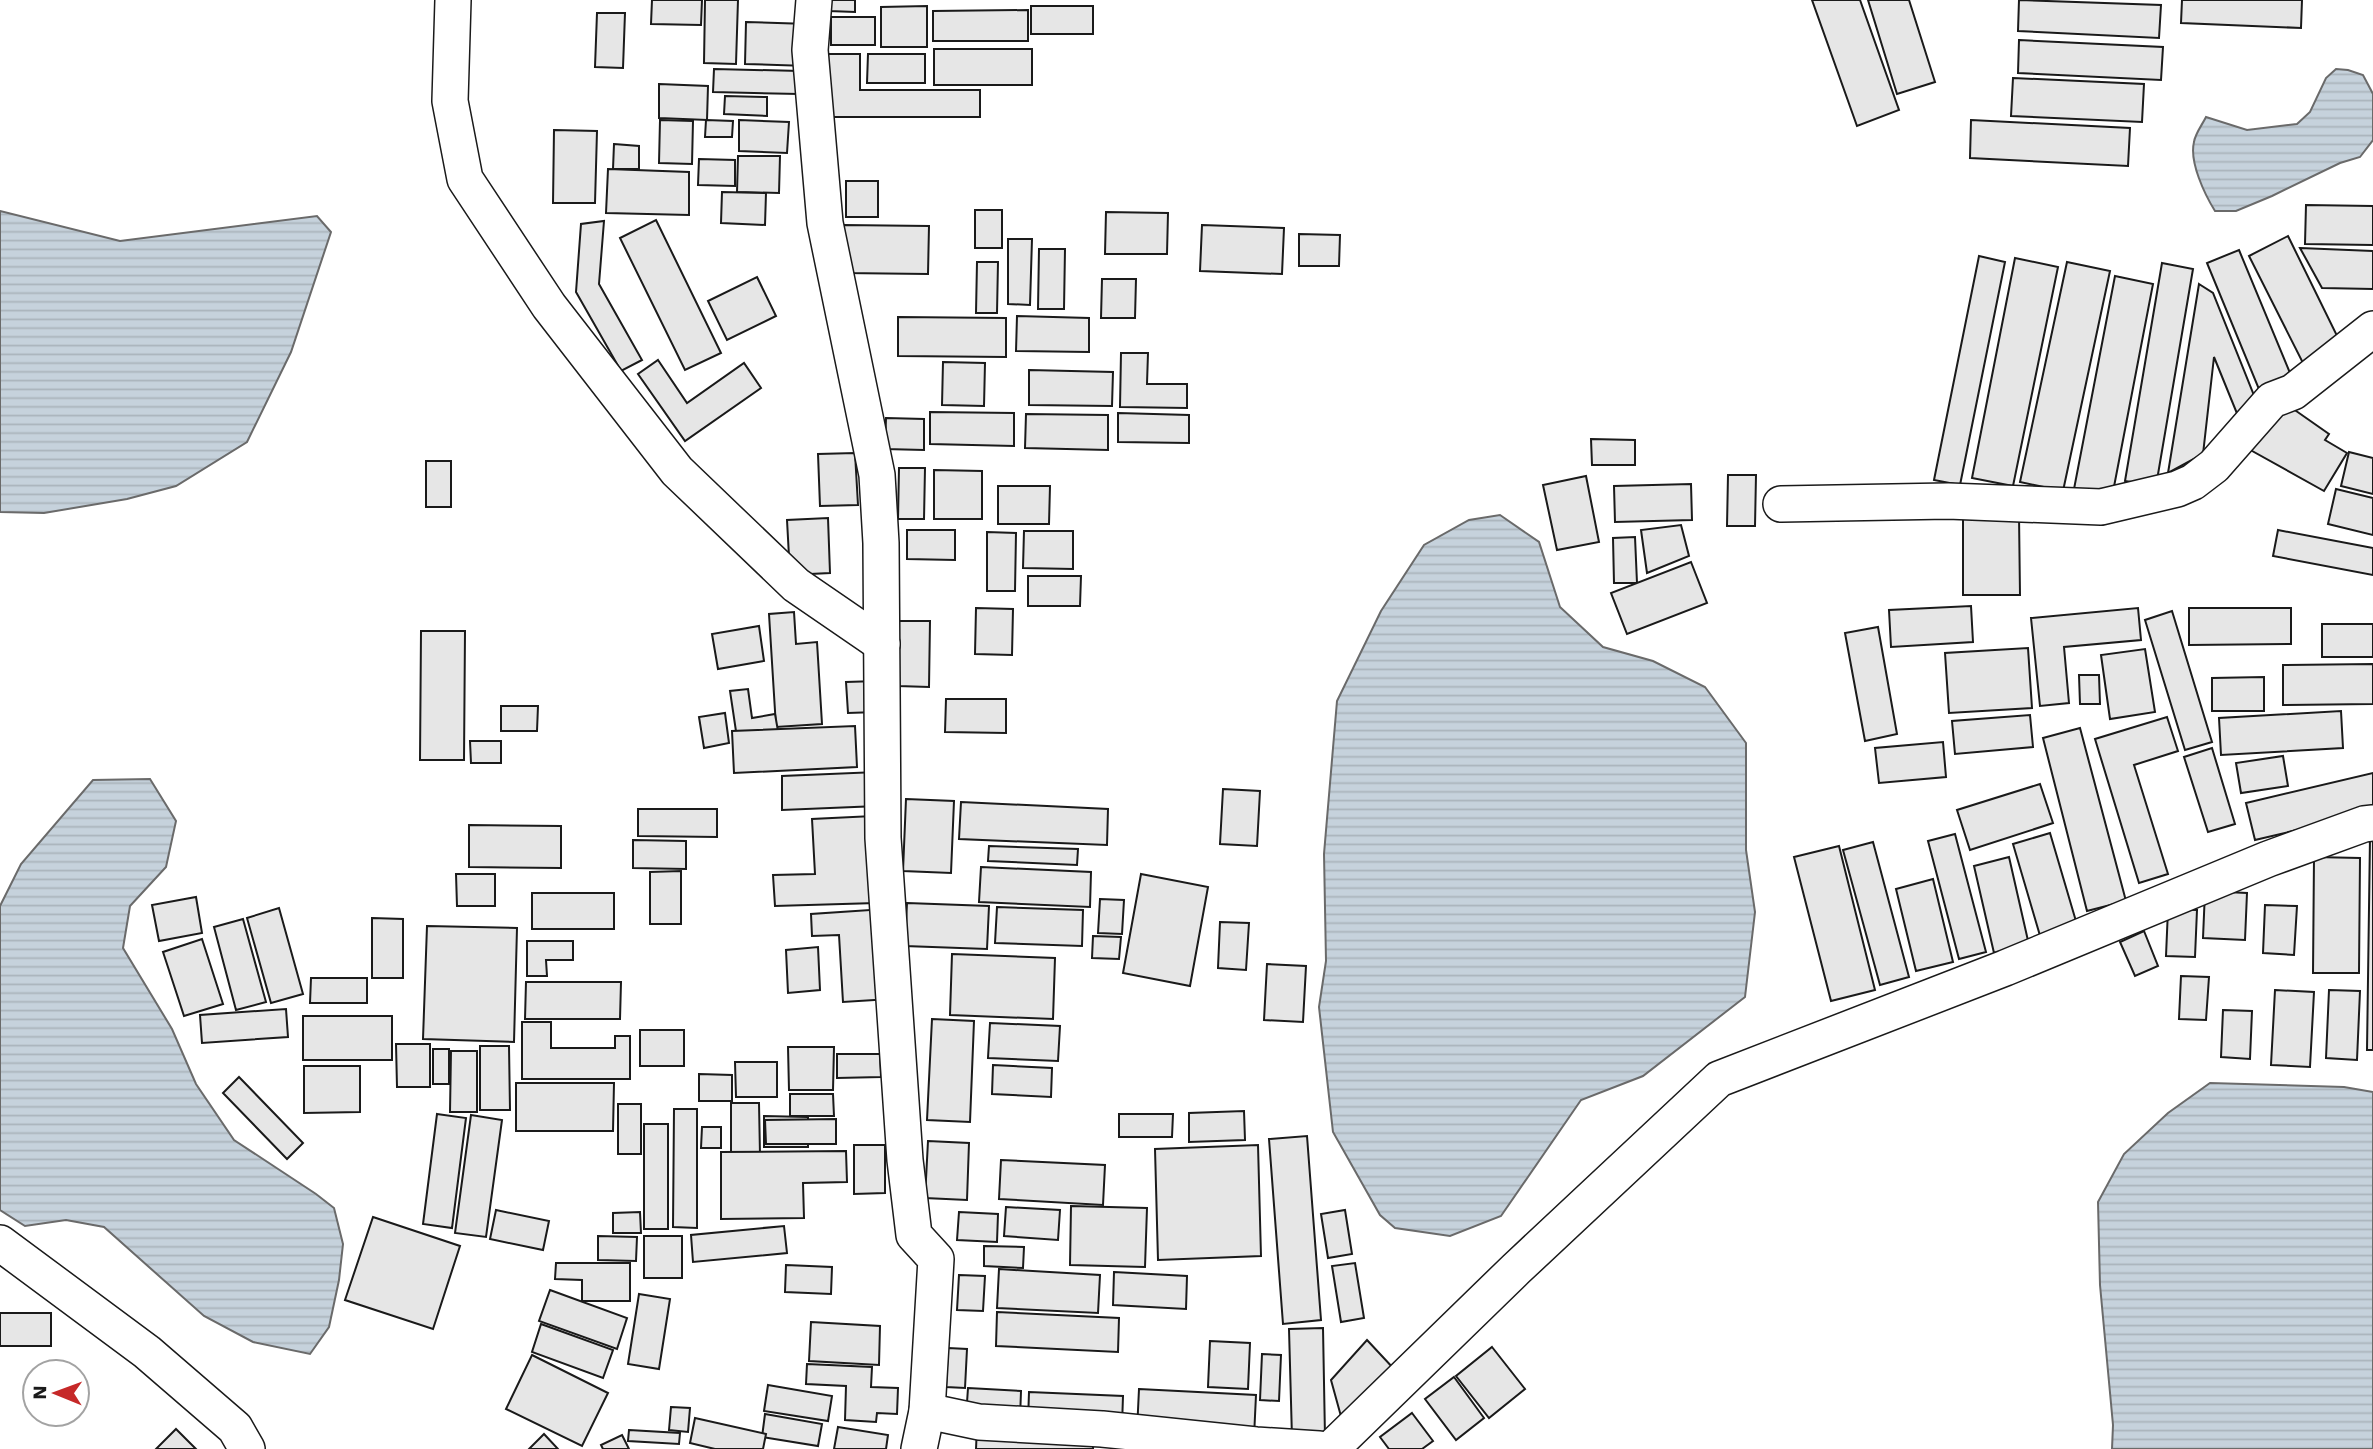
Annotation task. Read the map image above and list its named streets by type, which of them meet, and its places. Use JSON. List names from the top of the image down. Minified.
{"north":"left"}
